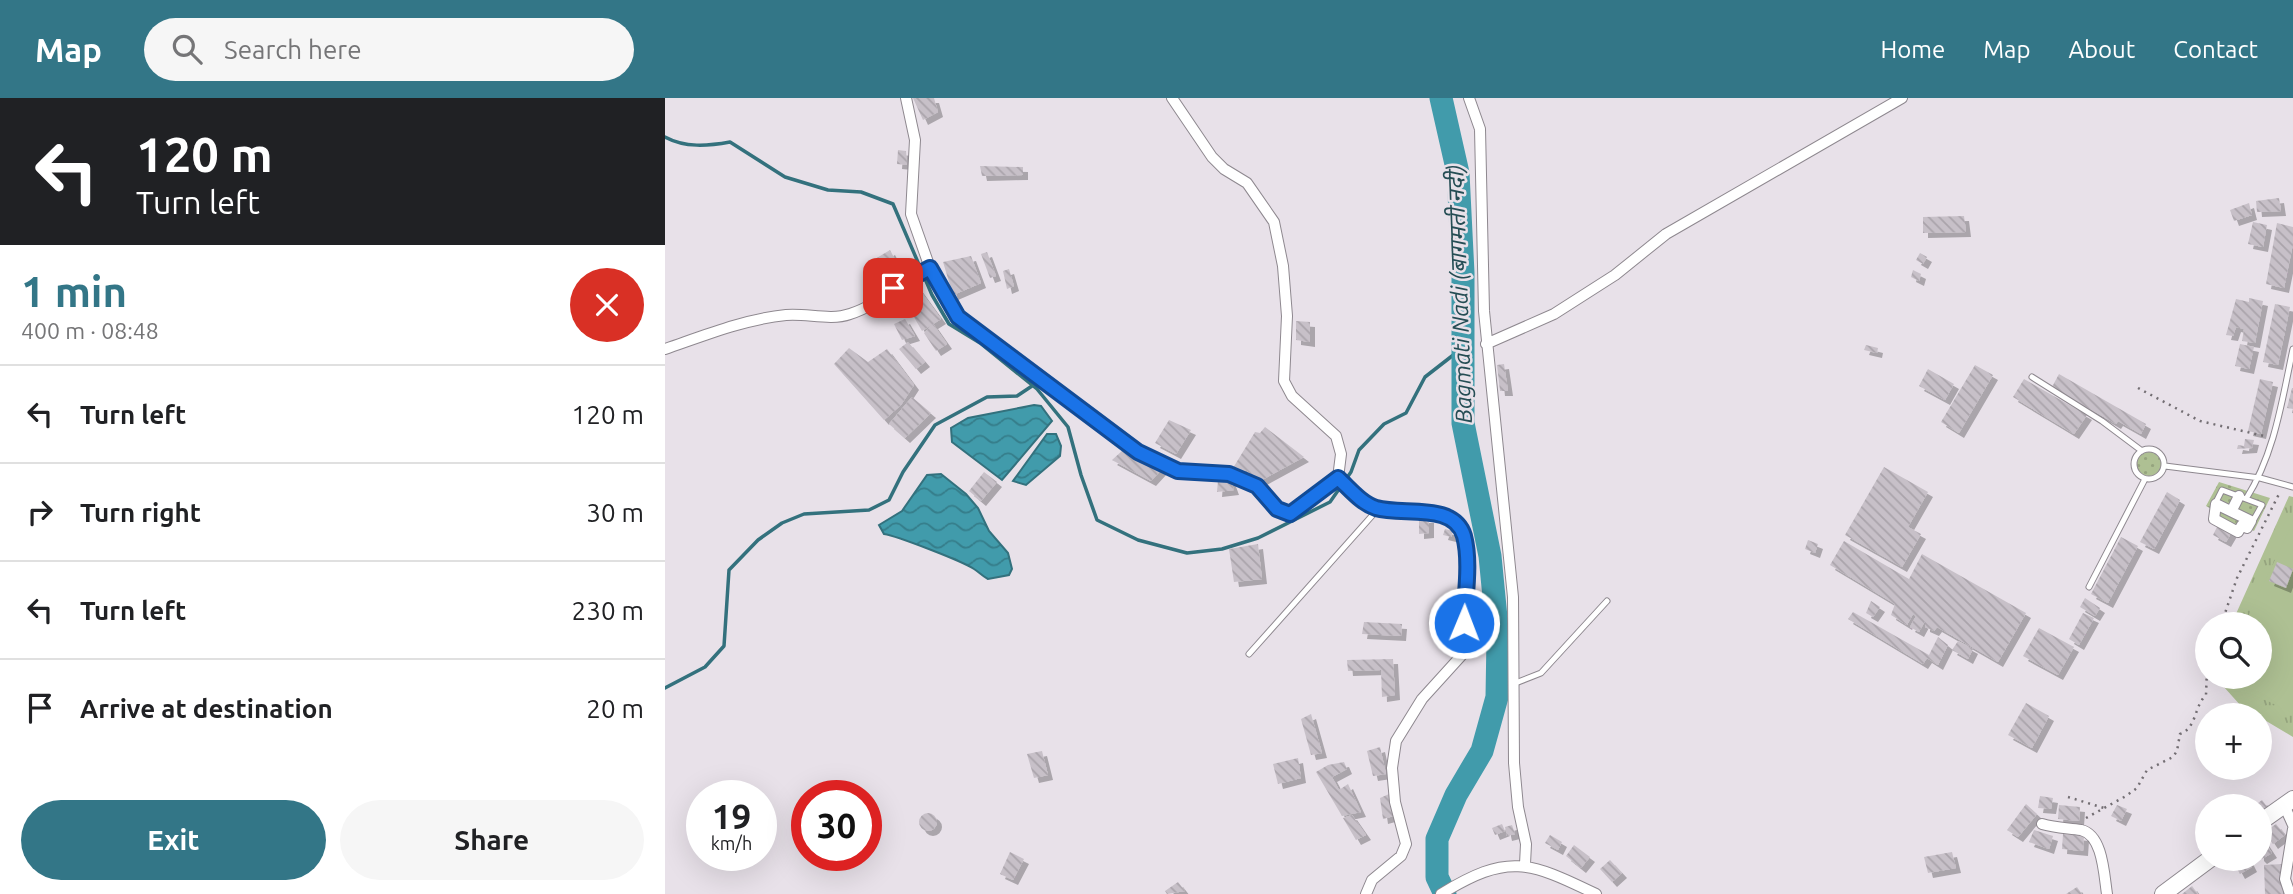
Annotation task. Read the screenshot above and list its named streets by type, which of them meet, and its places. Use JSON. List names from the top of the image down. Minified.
{"water":["Bagmati Nadi (बागमती नदी)"],"page":{"header":"Map","search":"Search here","nav":["Home","Map","About","Contact"],"turn":["120 m","Turn left"],"heading":["1 min","400 m · 08:48"],"list":[{"name":"Turn left","value":"120 m"},{"name":"Turn right","value":"30 m"},{"name":"Turn left","value":"230 m"},{"name":"Arrive at destination","value":"20 m"}],"map_buttons":["+","−"],"speed":"19 km/h","limit":"30","buttons":["Exit","Share"]}}
